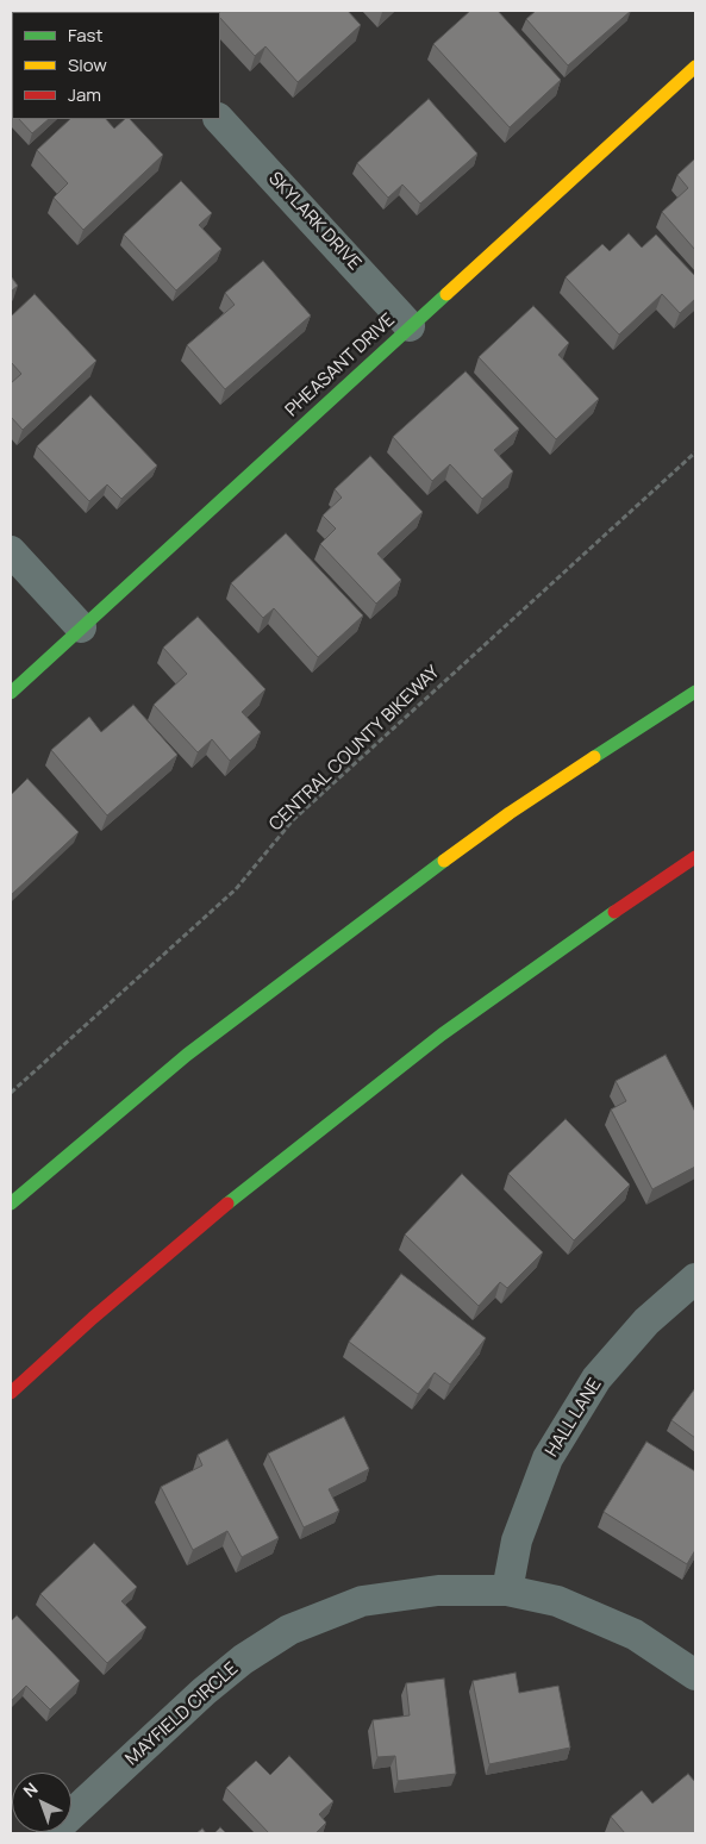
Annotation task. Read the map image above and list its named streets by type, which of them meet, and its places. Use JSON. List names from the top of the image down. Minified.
{"streets":{"main road":["PHEASANT DRIVE"],"street":["SKYLARK DRIVE","HALL LANE","MAYFIELD CIRCLE"],"path":["CENTRAL COUNTY BIKEWAY"]},"crossings":[["SKYLARK DRIVE","PHEASANT DRIVE"],["HALL LANE","MAYFIELD CIRCLE"]],"legend":["Fast","Slow","Jam"],"north":"top left"}
